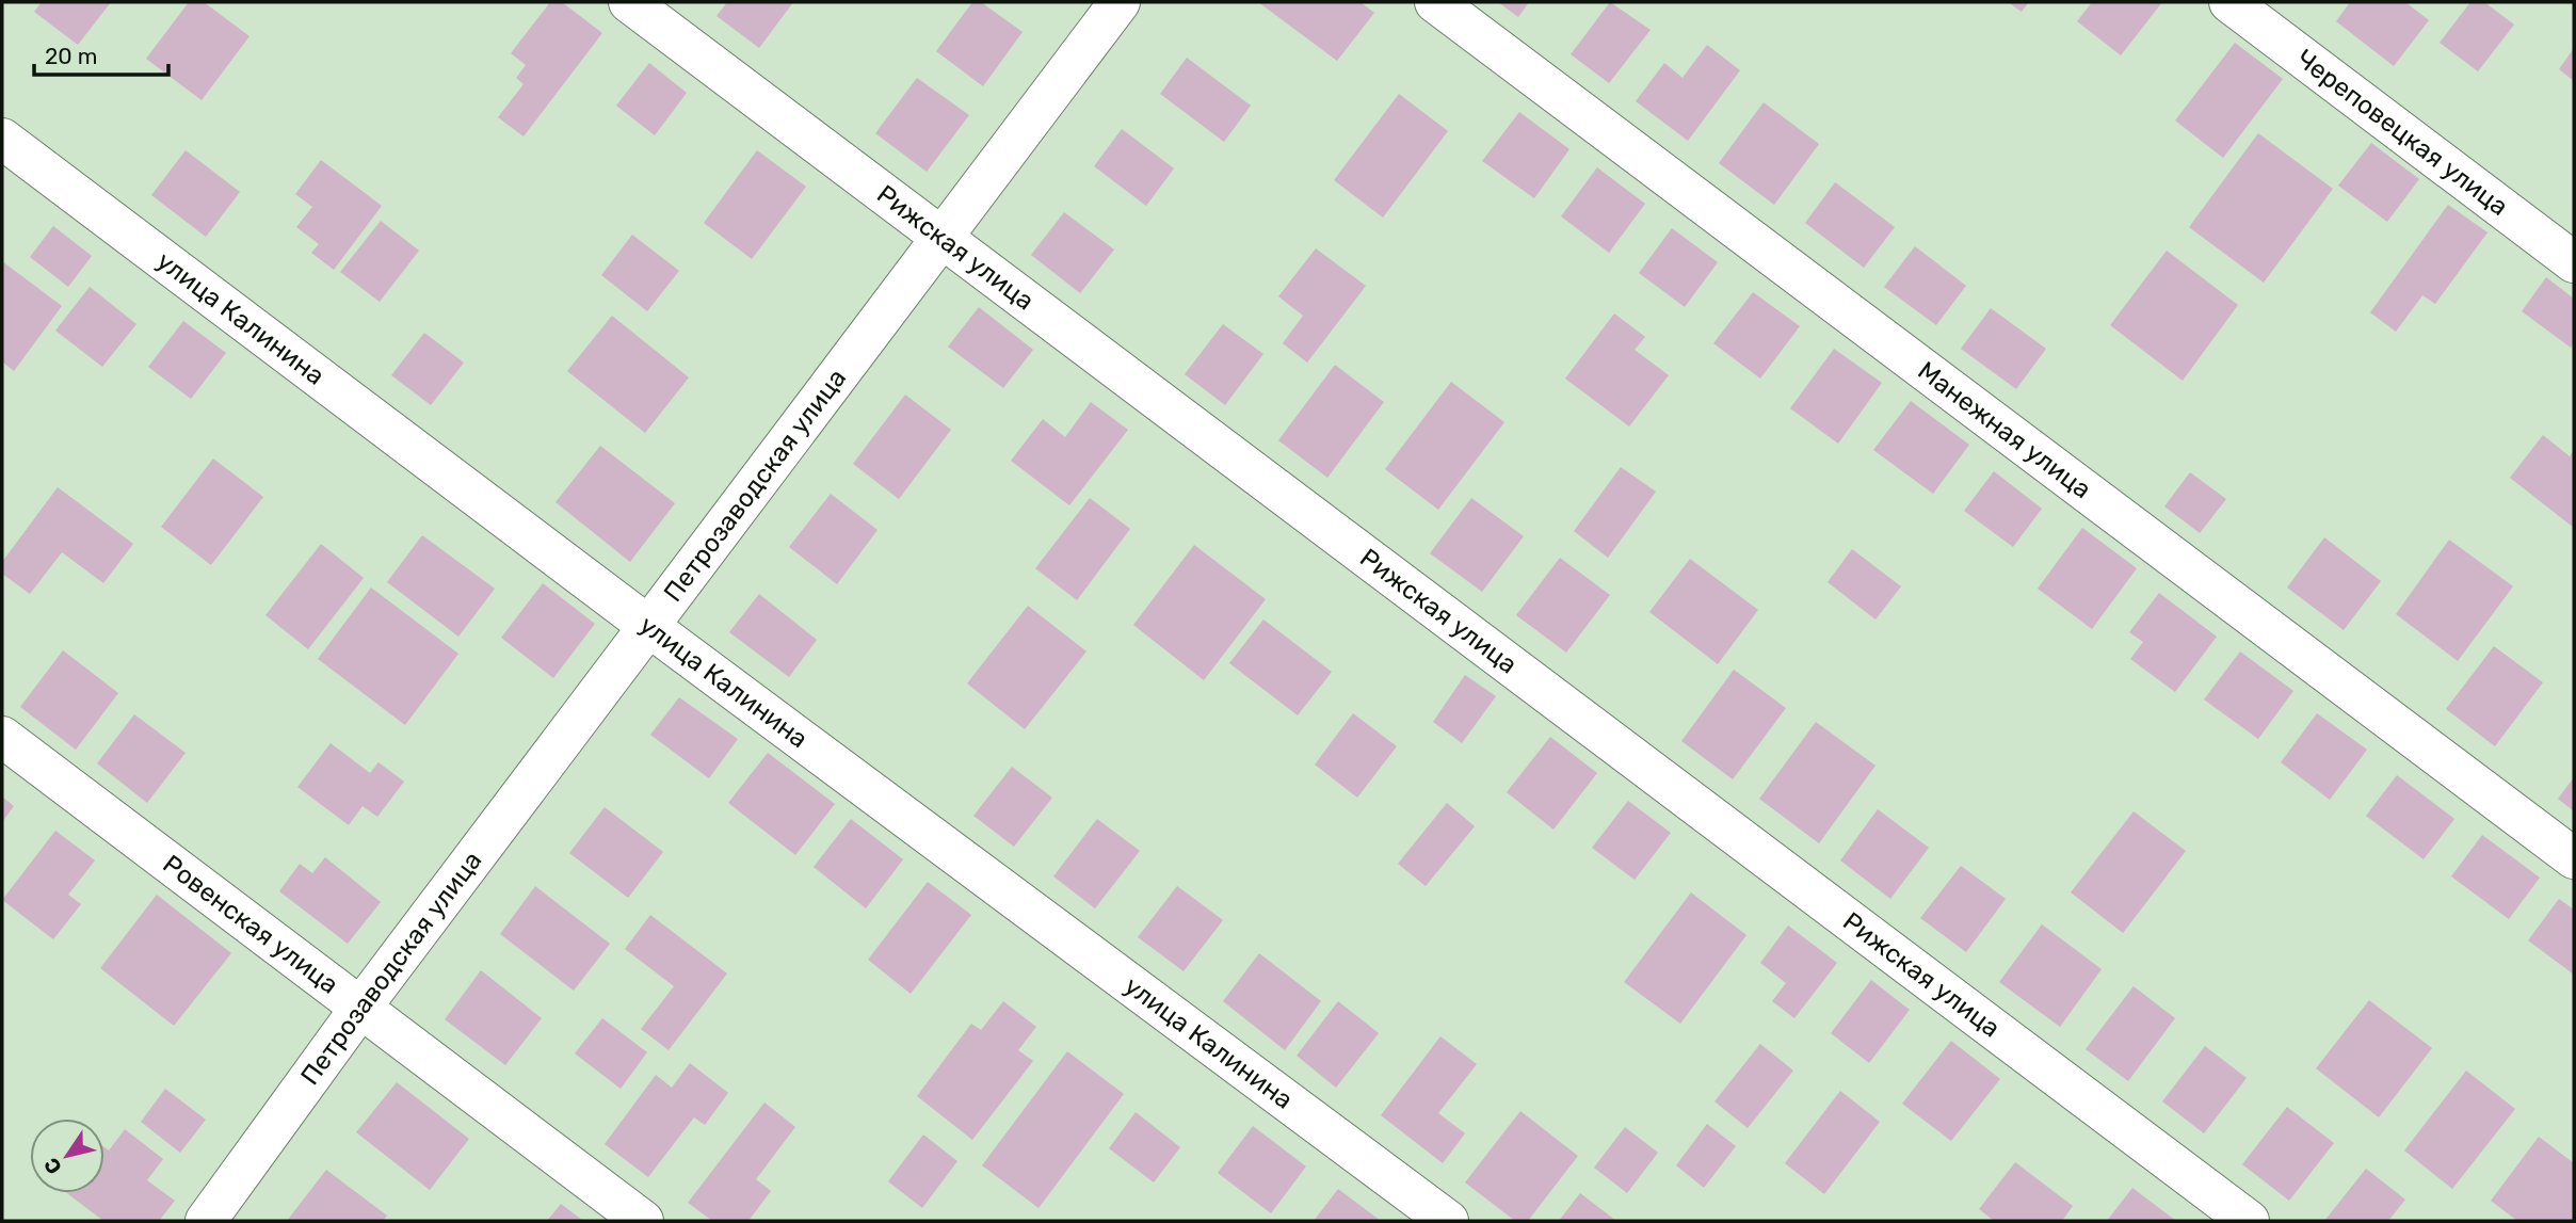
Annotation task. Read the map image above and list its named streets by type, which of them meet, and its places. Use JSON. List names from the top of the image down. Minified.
{"streets":{"street":["Череповецкая улица","Рижская улица","улица Калинина","Манежная улица","Петрозаводская улица","Ровенская улица"]},"crossings":[["Рижская улица","Петрозаводская улица"],["улица Калинина","Петрозаводская улица"],["Петрозаводская улица","Ровенская улица"]],"scale_bar":"20 m","north":"bottom left"}
